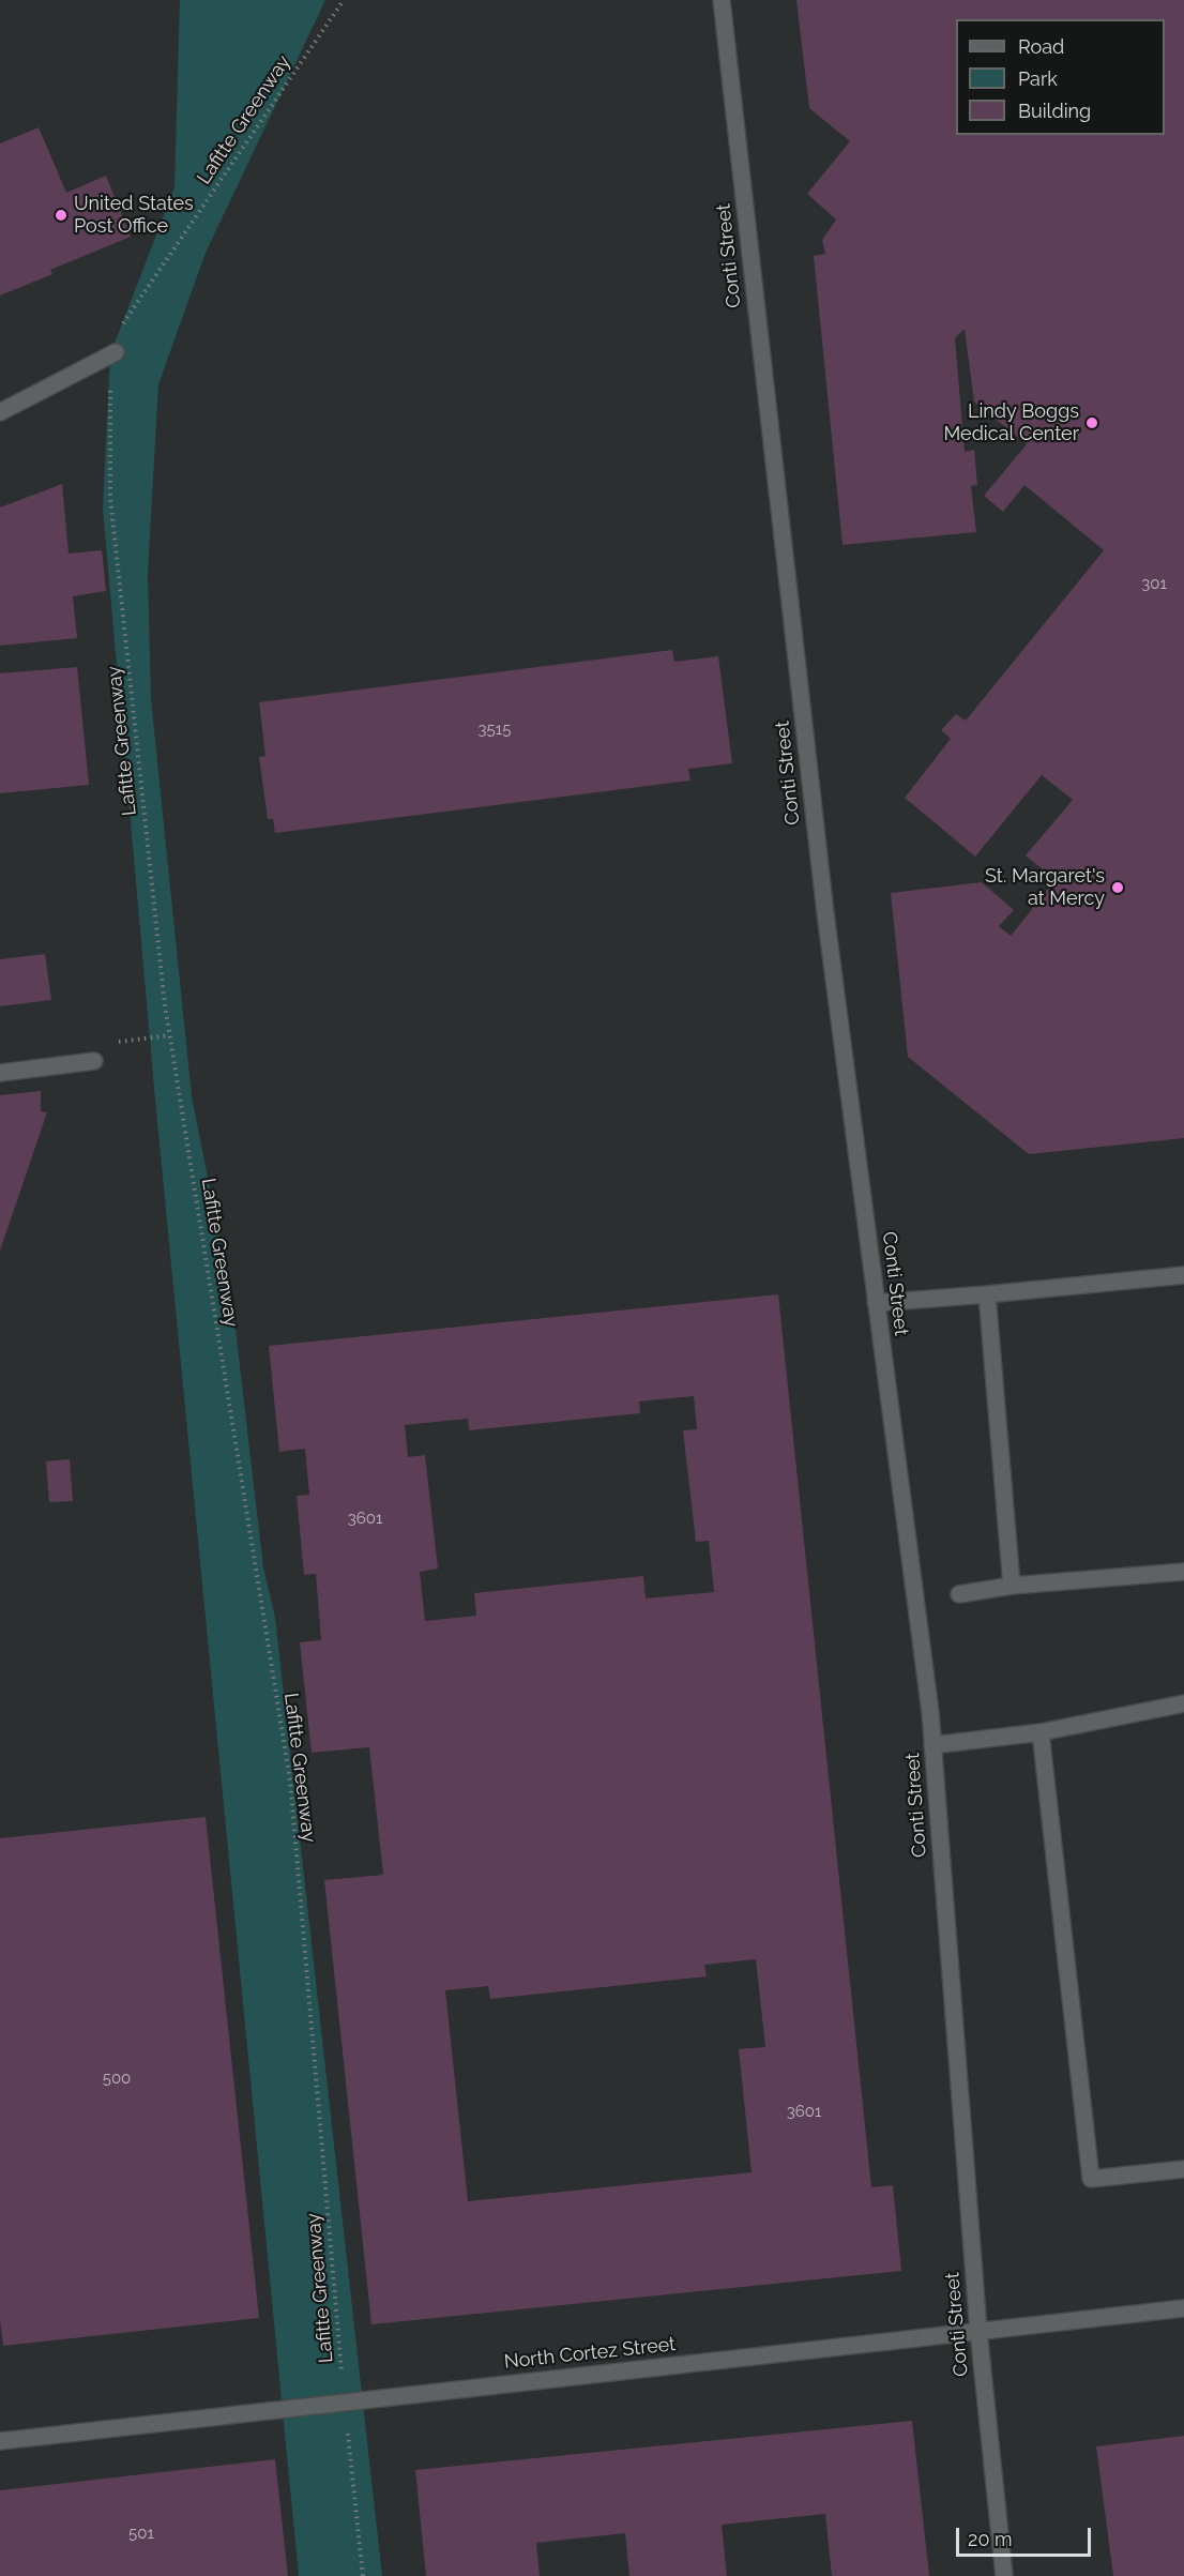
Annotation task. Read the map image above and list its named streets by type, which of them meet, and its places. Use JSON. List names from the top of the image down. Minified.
{"streets":{"street":["Conti Street","North Cortez Street"],"path":["Lafitte Greenway"]},"crossings":[["Lafitte Greenway","North Cortez Street"],["Conti Street","North Cortez Street"]],"places":["United States Post Office","Lindy Boggs Medical Center","St. Margaret's at Mercy"],"house_numbers":["301","3515","3601","500","3601","501"],"legend":["Road","Park","Building"],"scale_bar":"20 m"}
